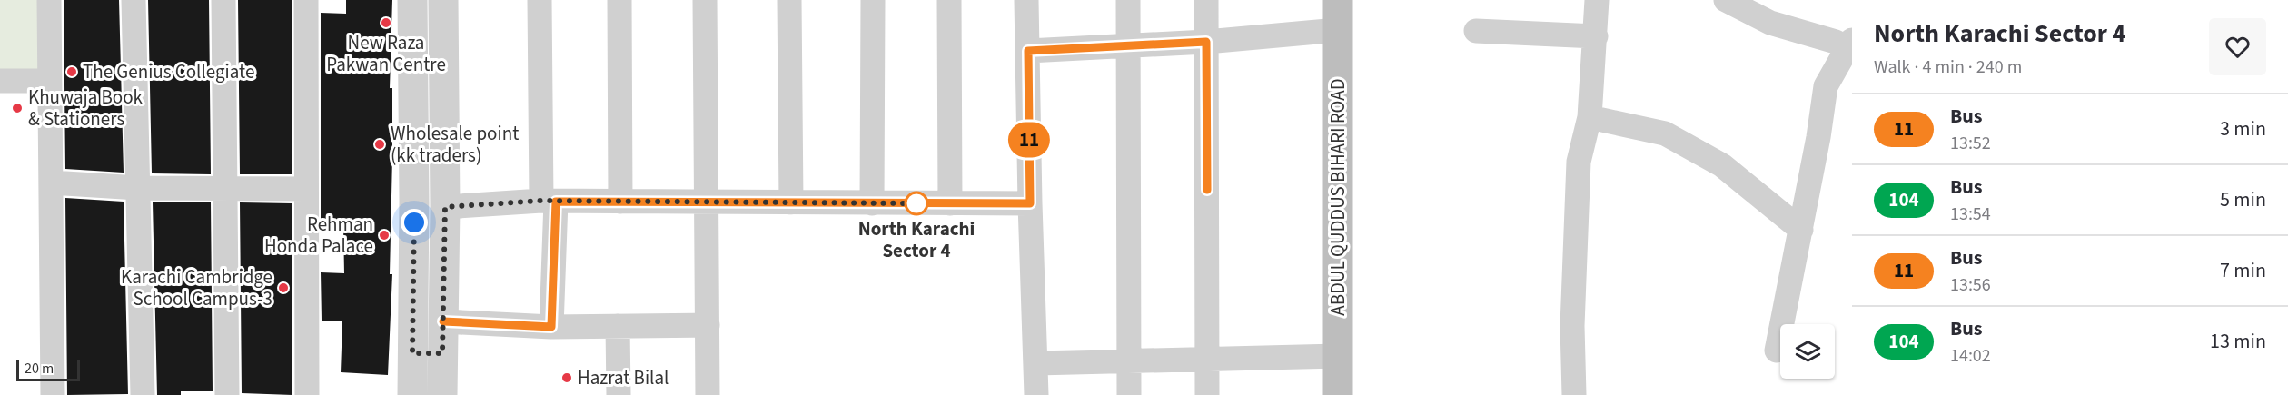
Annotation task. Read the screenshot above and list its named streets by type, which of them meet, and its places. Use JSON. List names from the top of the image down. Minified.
{"streets":{"main road":["ABDUL QUDDUS BIHARI ROAD"]},"places":["New Raza Pakwan Centre","The Genius Collegiate","Khuwaja Book & Stationers","Wholesale point (kk traders)","North Karachi Sector 4","Rehman Honda Palace","Karachi Cambridge School Campus-3","Hazrat Bilal"],"lines":["bus line 11"],"scale_bar":"20 m","page":{"on_map":"11","heading":["North Karachi Sector 4","Walk · 4 min · 240 m"],"list":[{"mark":"11","name":"Bus","note":"13:52","value":"3 min"},{"mark":"104","name":"Bus","note":"13:54","value":"5 min"},{"mark":"11","name":"Bus","note":"13:56","value":"7 min"},{"mark":"104","name":"Bus","note":"14:02","value":"13 min"}],"scale":"20 m"}}
